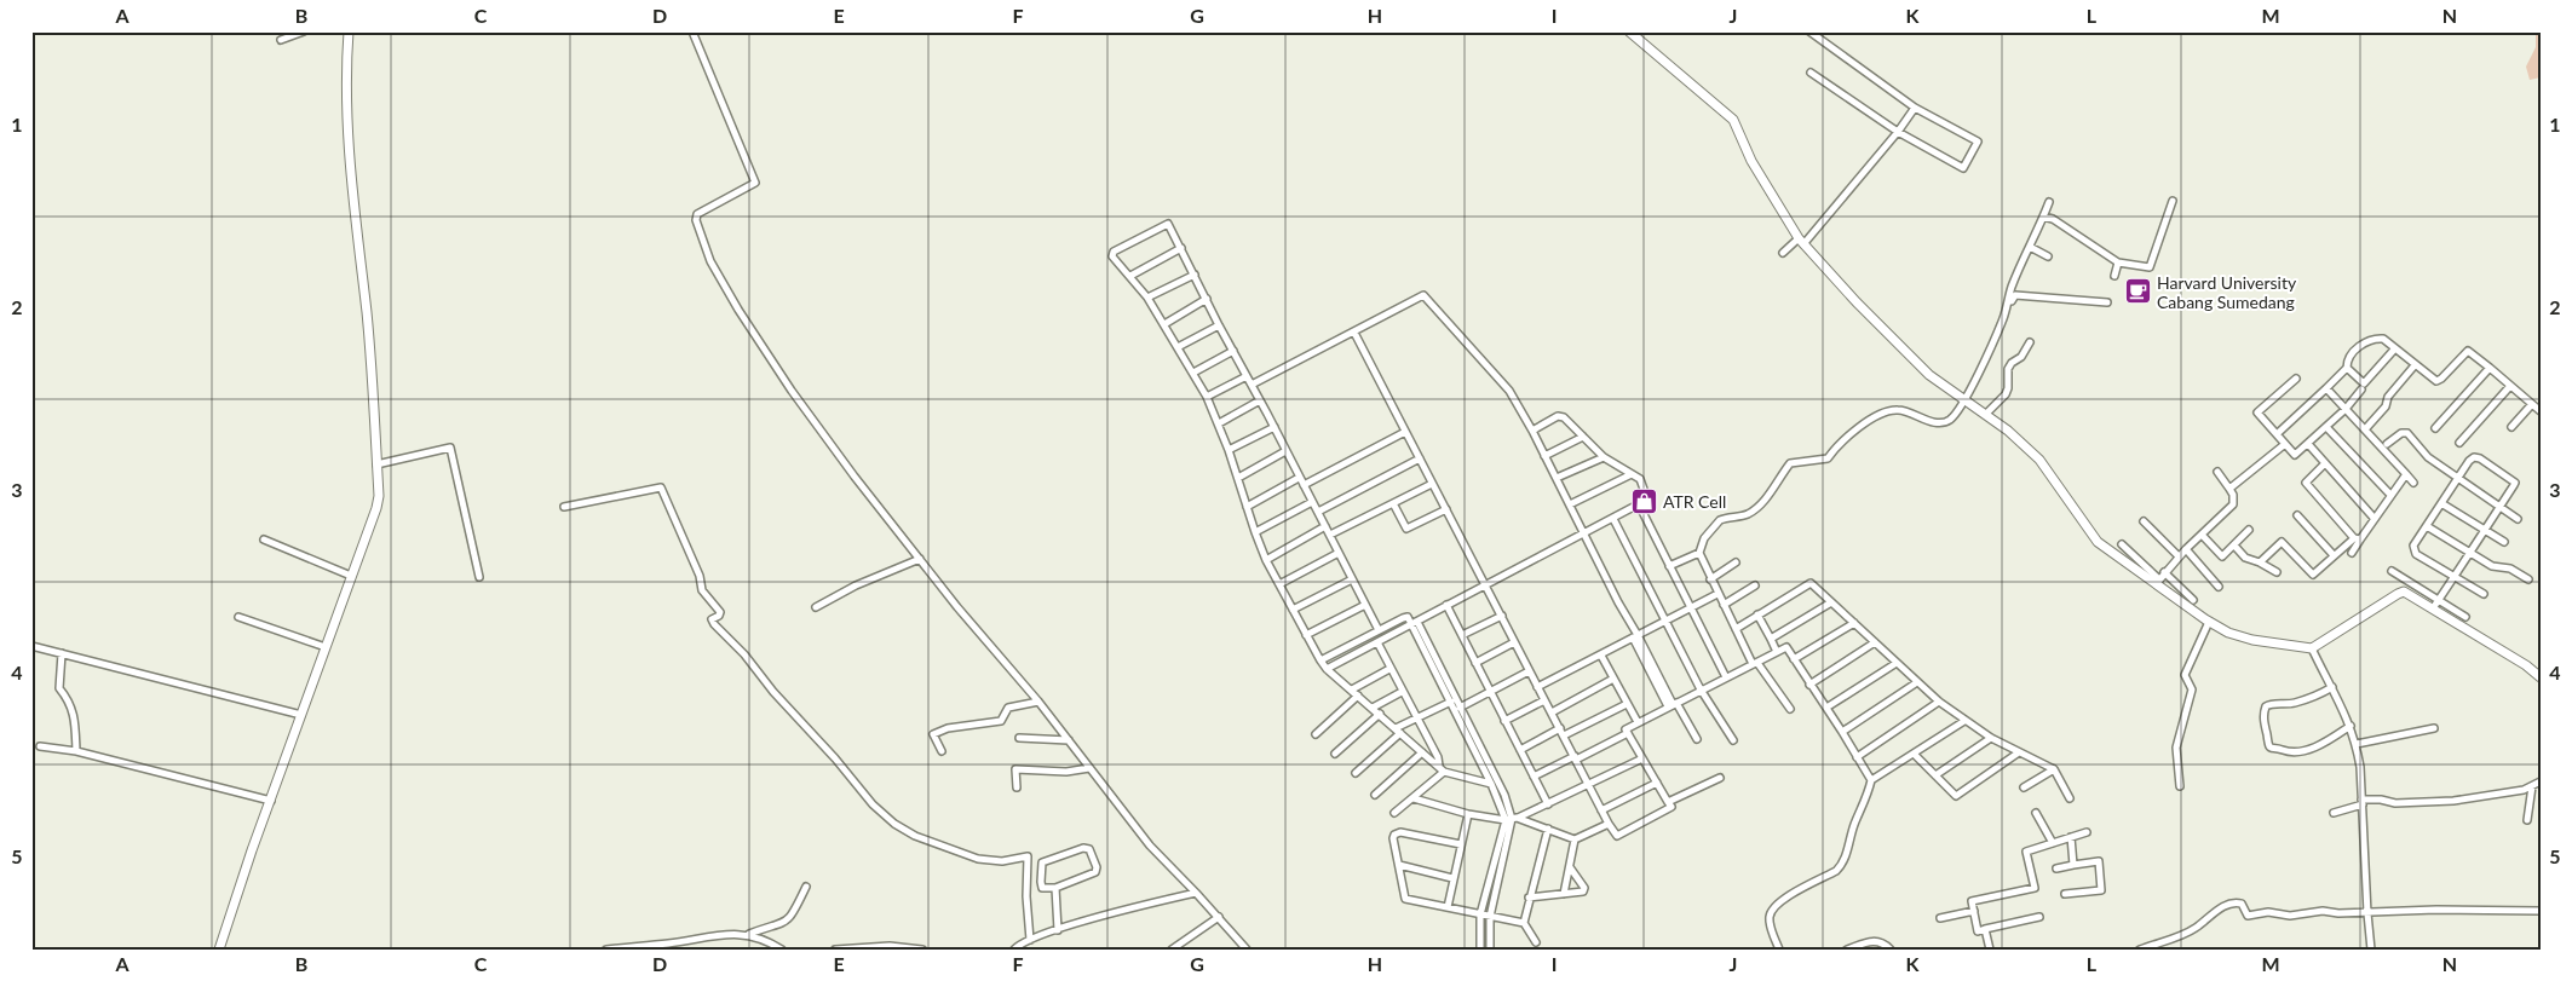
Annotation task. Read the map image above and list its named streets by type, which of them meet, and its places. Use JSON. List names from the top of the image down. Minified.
{"places":{"cafe":["Harvard University Cabang Sumedang"],"shop":["ATR Cell"]},"grid":{"columns":["A","B","C","D","E","F","G","H","I","J","K","L","M","N"],"rows":["1","2","3","4","5"]}}
